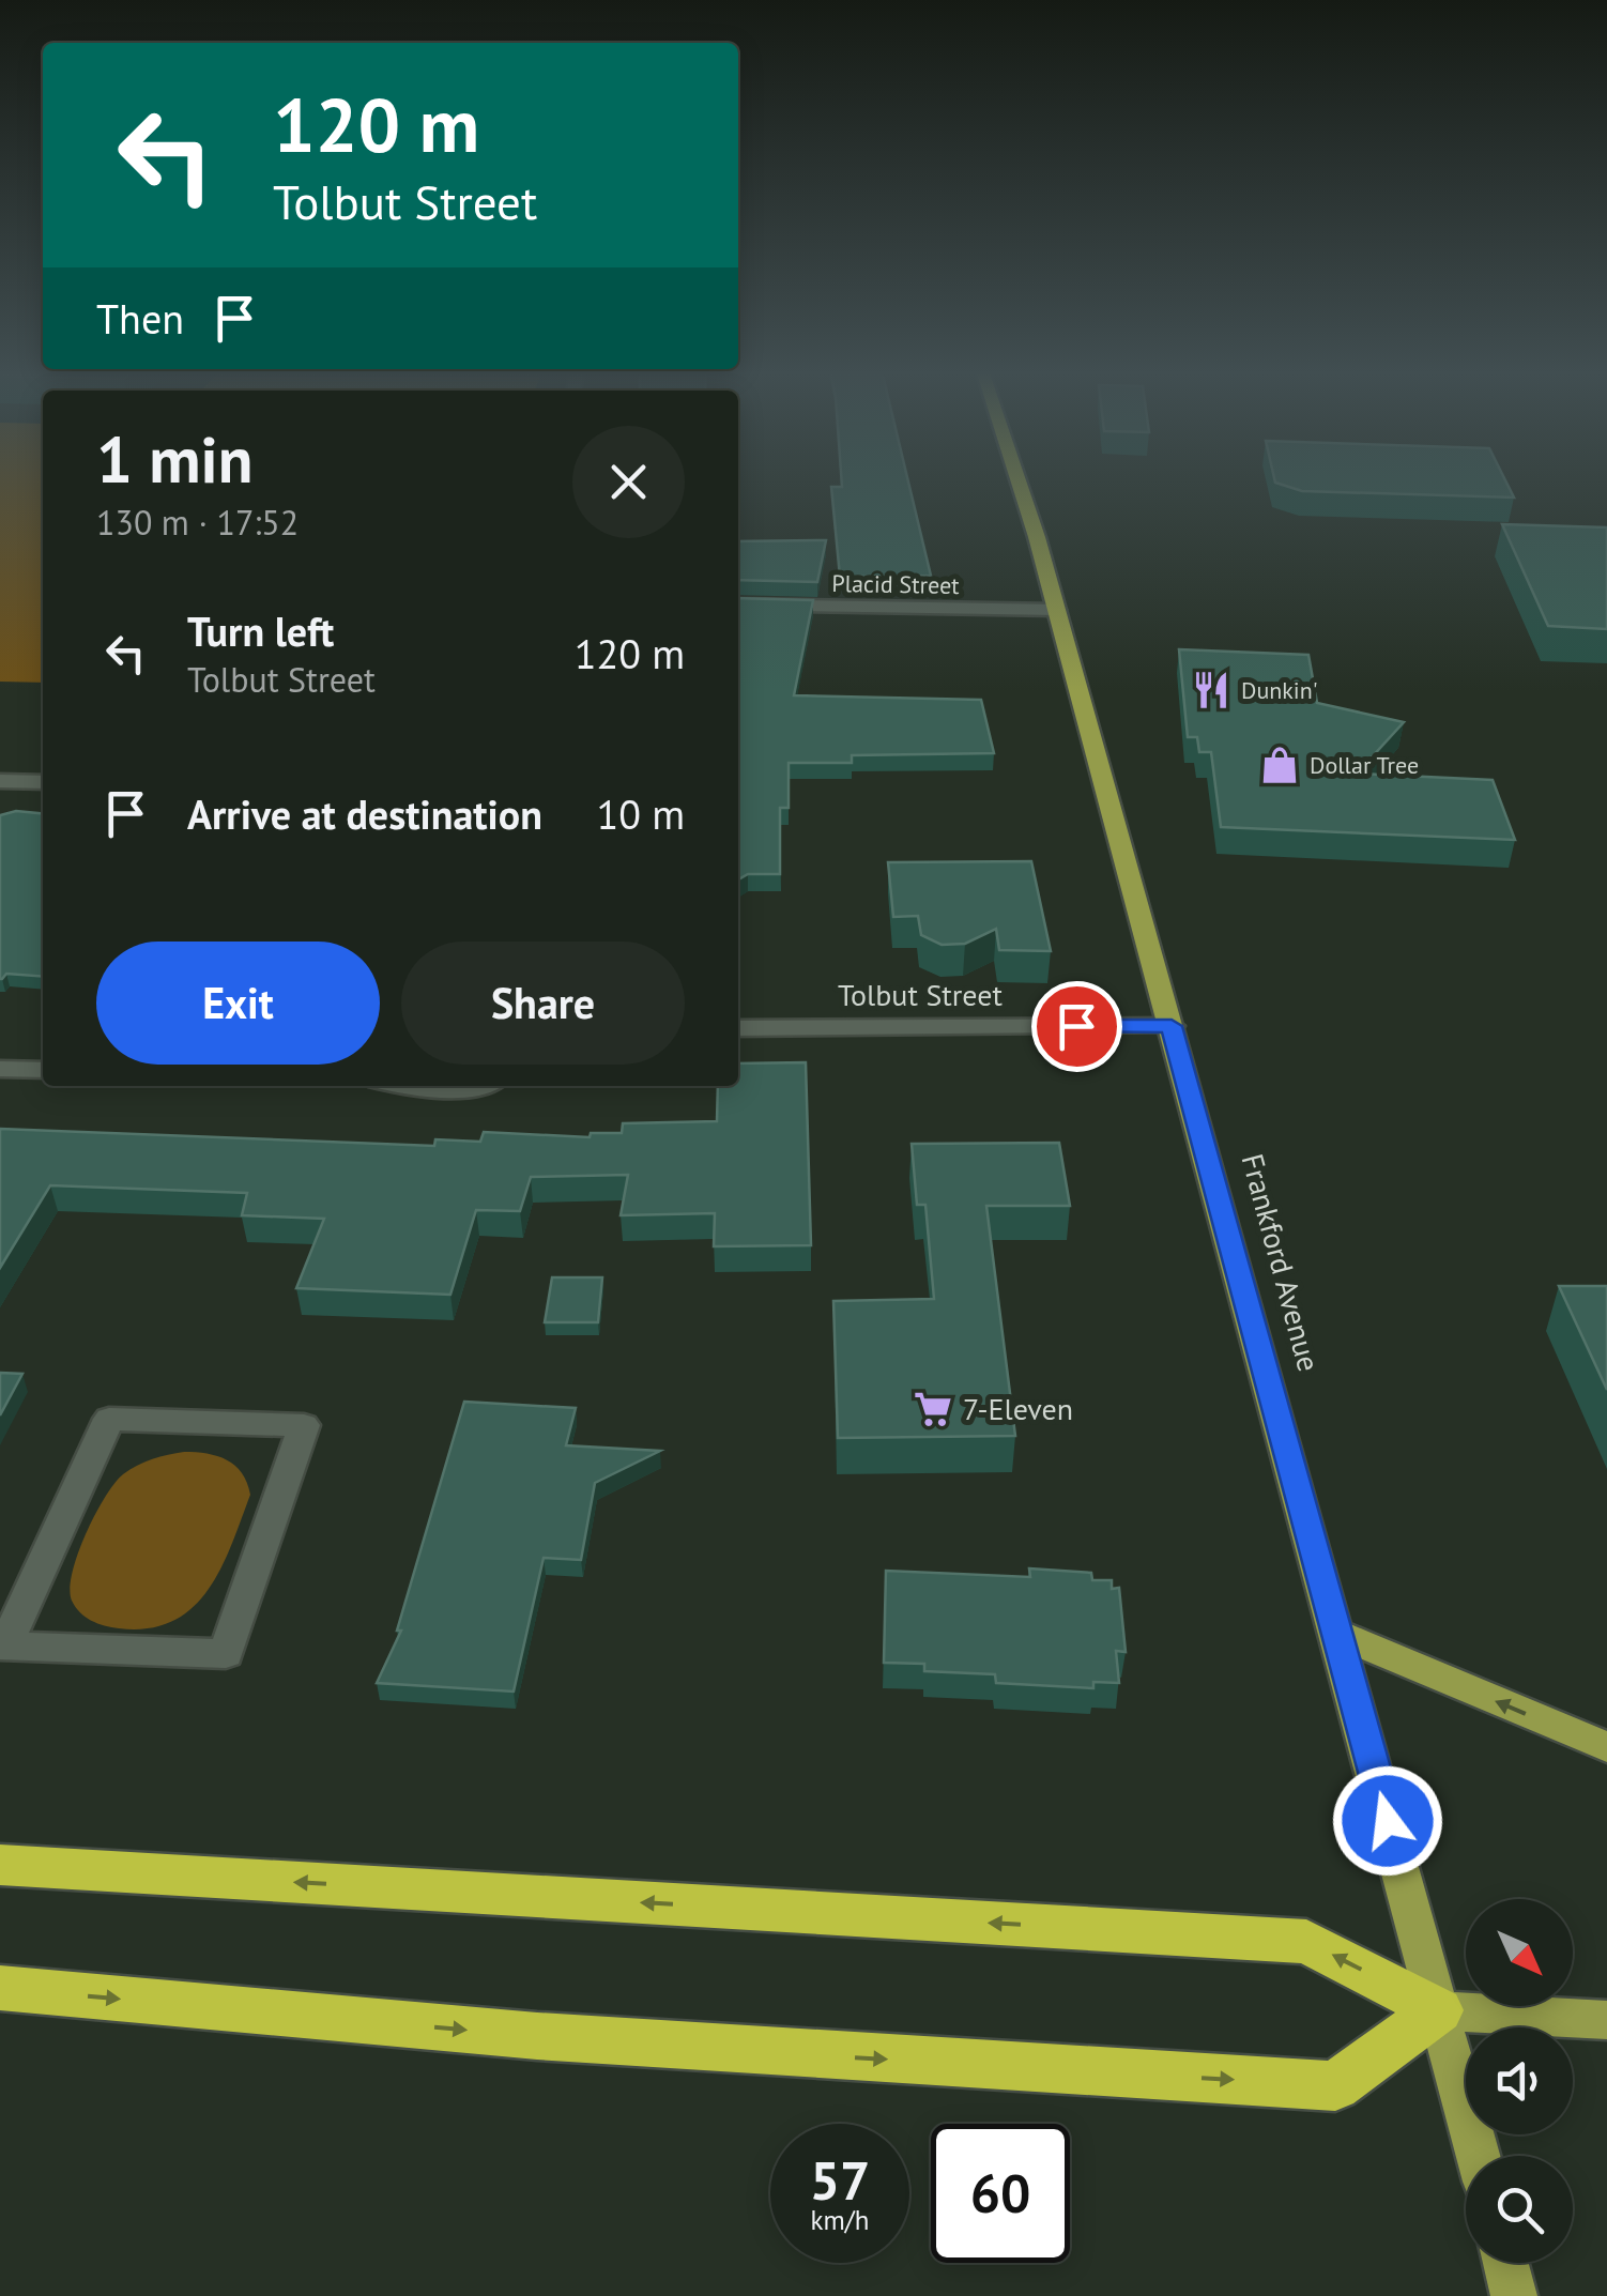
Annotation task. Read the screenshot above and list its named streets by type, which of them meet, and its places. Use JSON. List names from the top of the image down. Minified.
{"streets":{"main road":["Frankford Avenue"],"street":["Placid Street","Tolbut Street"]},"crossings":[["Placid Street","Frankford Avenue"],["Tolbut Street","Frankford Avenue"]],"places":{"restaurant":["Dunkin'"],"shop":["Dollar Tree"],"supermarket":["7-Eleven"]},"north":"bottom right","page":{"turn":["120 m","Tolbut Street"],"then":"Then","heading":["1 min","130 m · 17:52"],"list":[{"name":"Turn left","note":"Tolbut Street","value":"120 m"},{"name":"Arrive at destination","value":"10 m"}],"buttons":["Exit","Share"],"speed":"57 km/h","limit":"60"}}
